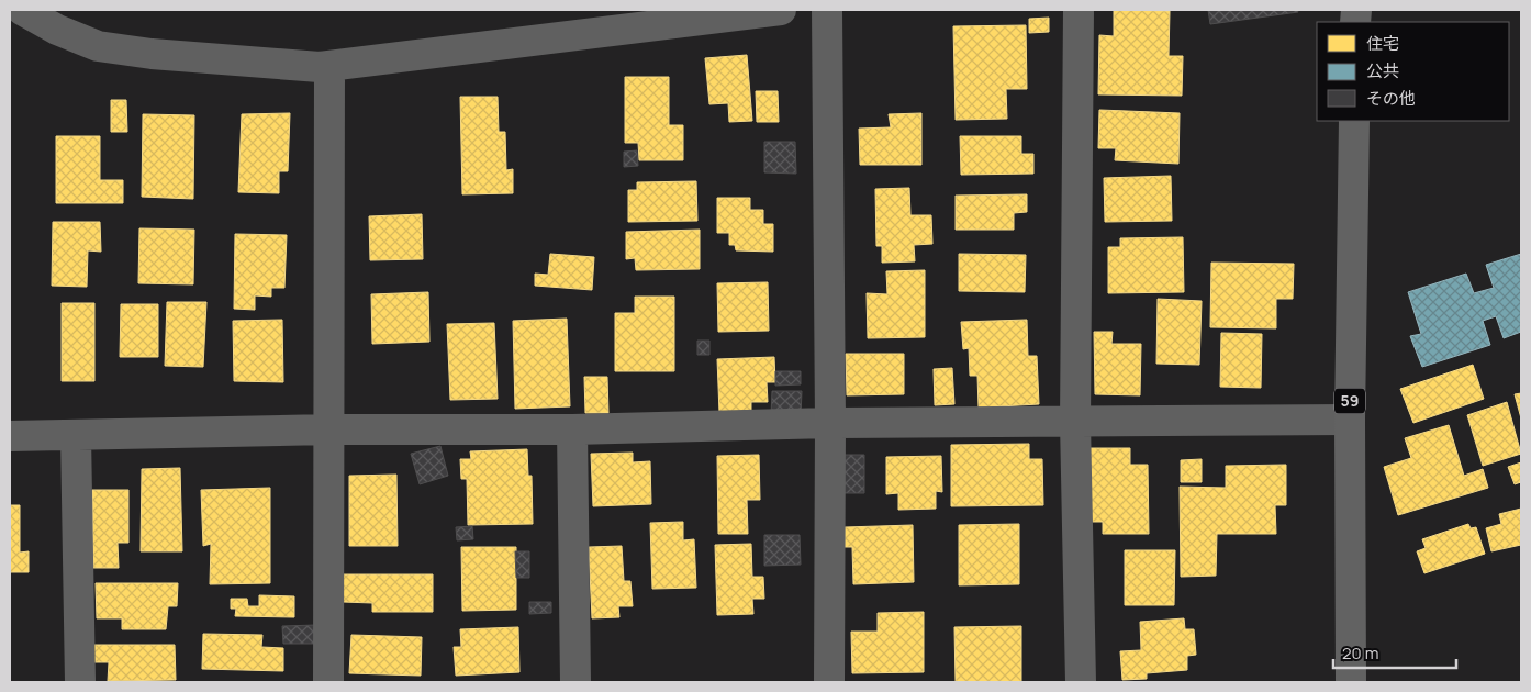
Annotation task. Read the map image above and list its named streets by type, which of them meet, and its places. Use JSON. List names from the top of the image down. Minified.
{"streets":{"main road":["59"]},"legend":["住宅","公共","その他"],"scale_bar":"20 m"}
